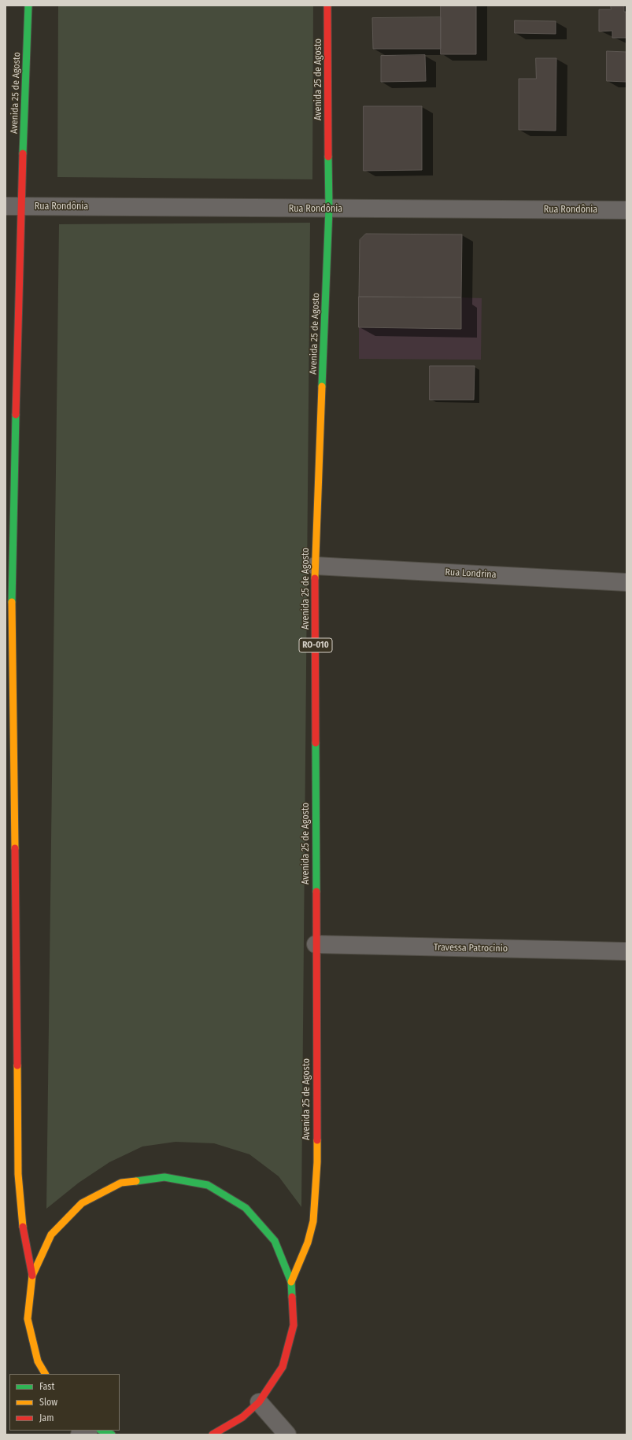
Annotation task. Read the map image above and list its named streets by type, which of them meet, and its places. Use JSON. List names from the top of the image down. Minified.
{"streets":{"main road":["Avenida 25 de Agosto","RO-010"],"street":["Rua Rondônia","Rua Londrina","Travessa Patrocinio"]},"crossings":[["Avenida 25 de Agosto","Rua Rondônia"],["Avenida 25 de Agosto","Rua Londrina"],["Avenida 25 de Agosto","Travessa Patrocinio"]],"legend":["Fast","Slow","Jam"]}
